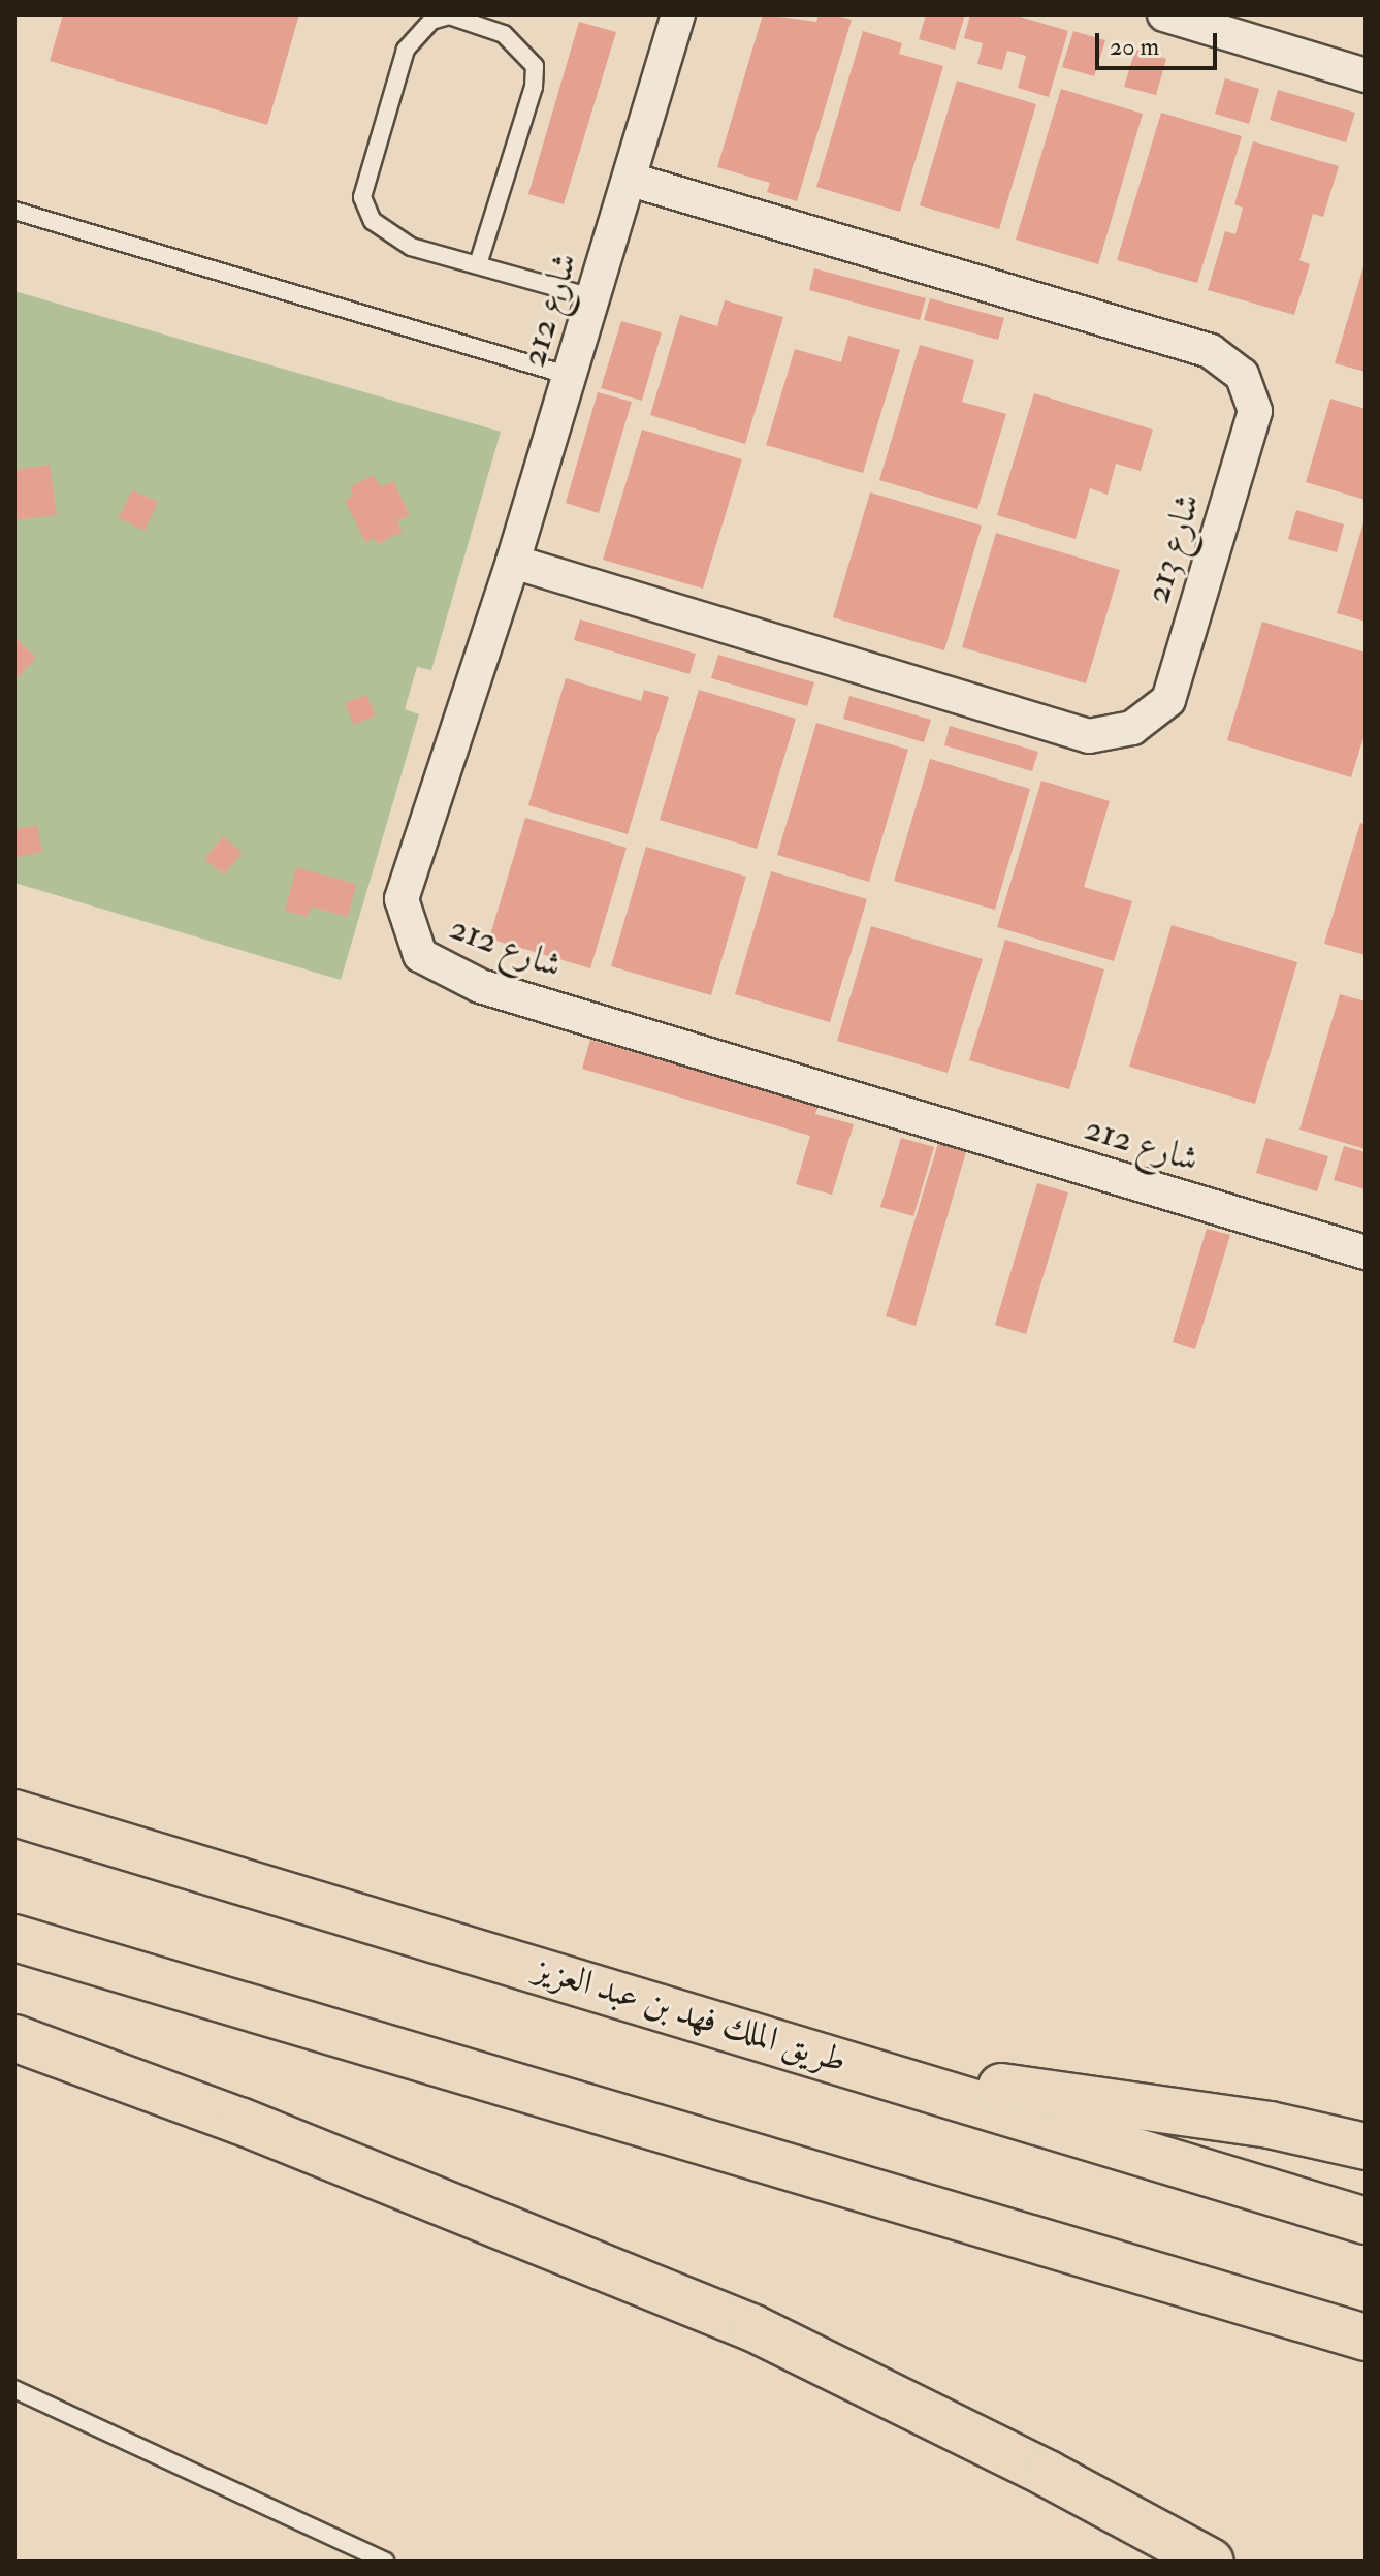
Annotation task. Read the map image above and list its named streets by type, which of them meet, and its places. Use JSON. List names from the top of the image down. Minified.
{"streets":{"highway":["طريق الملك فهد بن عبد العزيز"],"street":["شارع 212","شارع 213"]},"crossings":[["شارع 212","شارع 213"]],"scale_bar":"20 m"}
